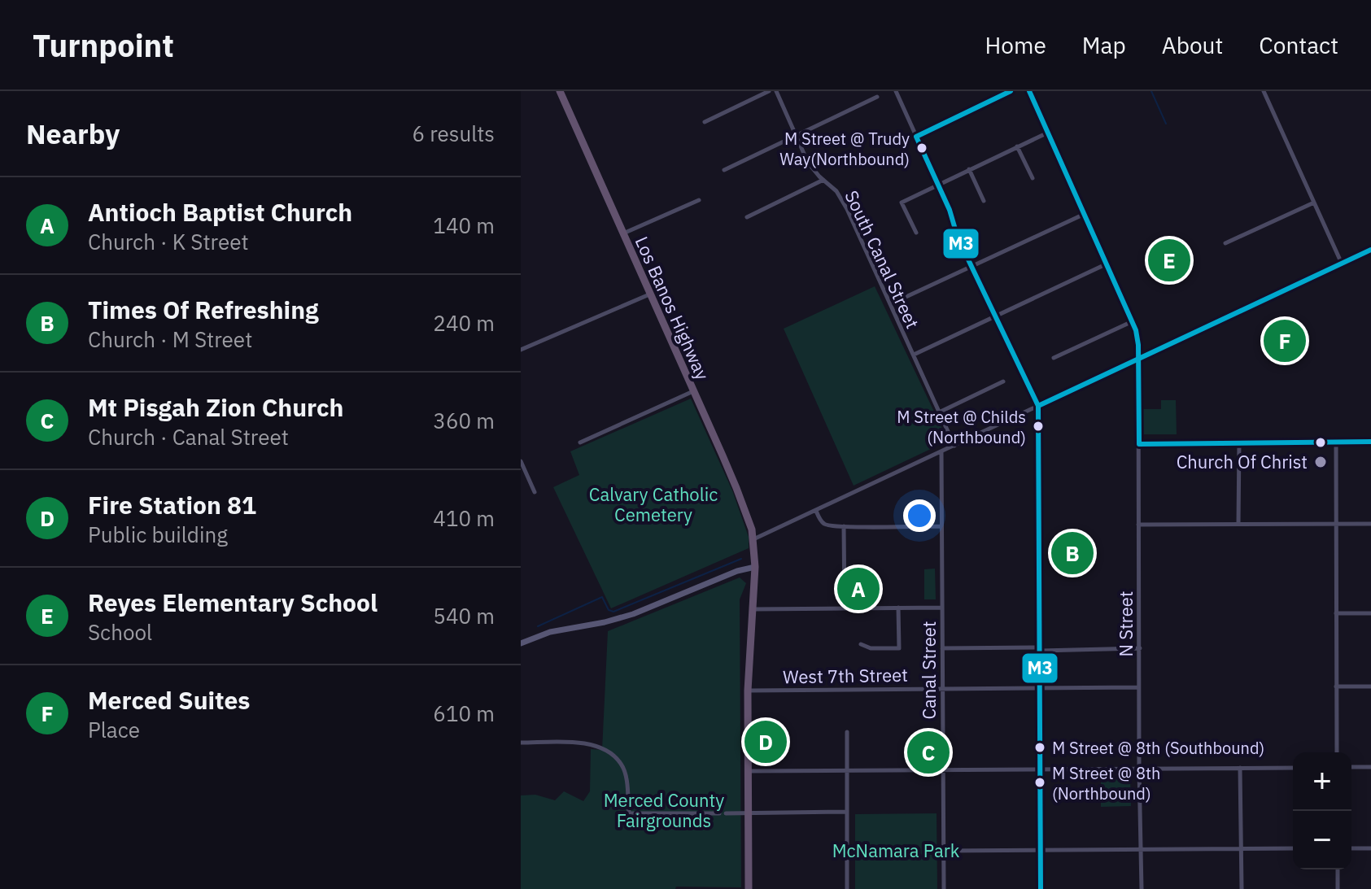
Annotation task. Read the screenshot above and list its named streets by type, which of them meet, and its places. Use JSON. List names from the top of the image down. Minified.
{"streets":{"highway":["Los Banos Highway"],"street":["South Canal Street","N Street","Canal Street","West 7th Street"]},"crossings":[["Los Banos Highway","West 7th Street"],["N Street","West 7th Street"],["Canal Street","West 7th Street"]],"parks":["Calvary Catholic Cemetery","Merced County Fairgrounds","McNamara Park"],"places":["M Street @ Trudy Way(Northbound)","M Street @ Childs (Northbound)","Church Of Christ","M Street @ 8th (Southbound)","M Street @ 8th (Northbound)"],"lines":["transit line M3"],"page":{"header":"Turnpoint","nav":["Home","Map","About","Contact"],"heading":["Nearby","6 results"],"list":[{"mark":"A","name":"Antioch Baptist Church","note":"Church · K Street","value":"140 m"},{"mark":"B","name":"Times Of Refreshing","note":"Church · M Street","value":"240 m"},{"mark":"C","name":"Mt Pisgah Zion Church","note":"Church · Canal Street","value":"360 m"},{"mark":"D","name":"Fire Station 81","note":"Public building","value":"410 m"},{"mark":"E","name":"Reyes Elementary School","note":"School","value":"540 m"},{"mark":"F","name":"Merced Suites","note":"Place","value":"610 m"}],"pins":["E","F","B","A","D","C"],"map_buttons":["+","−"]}}
